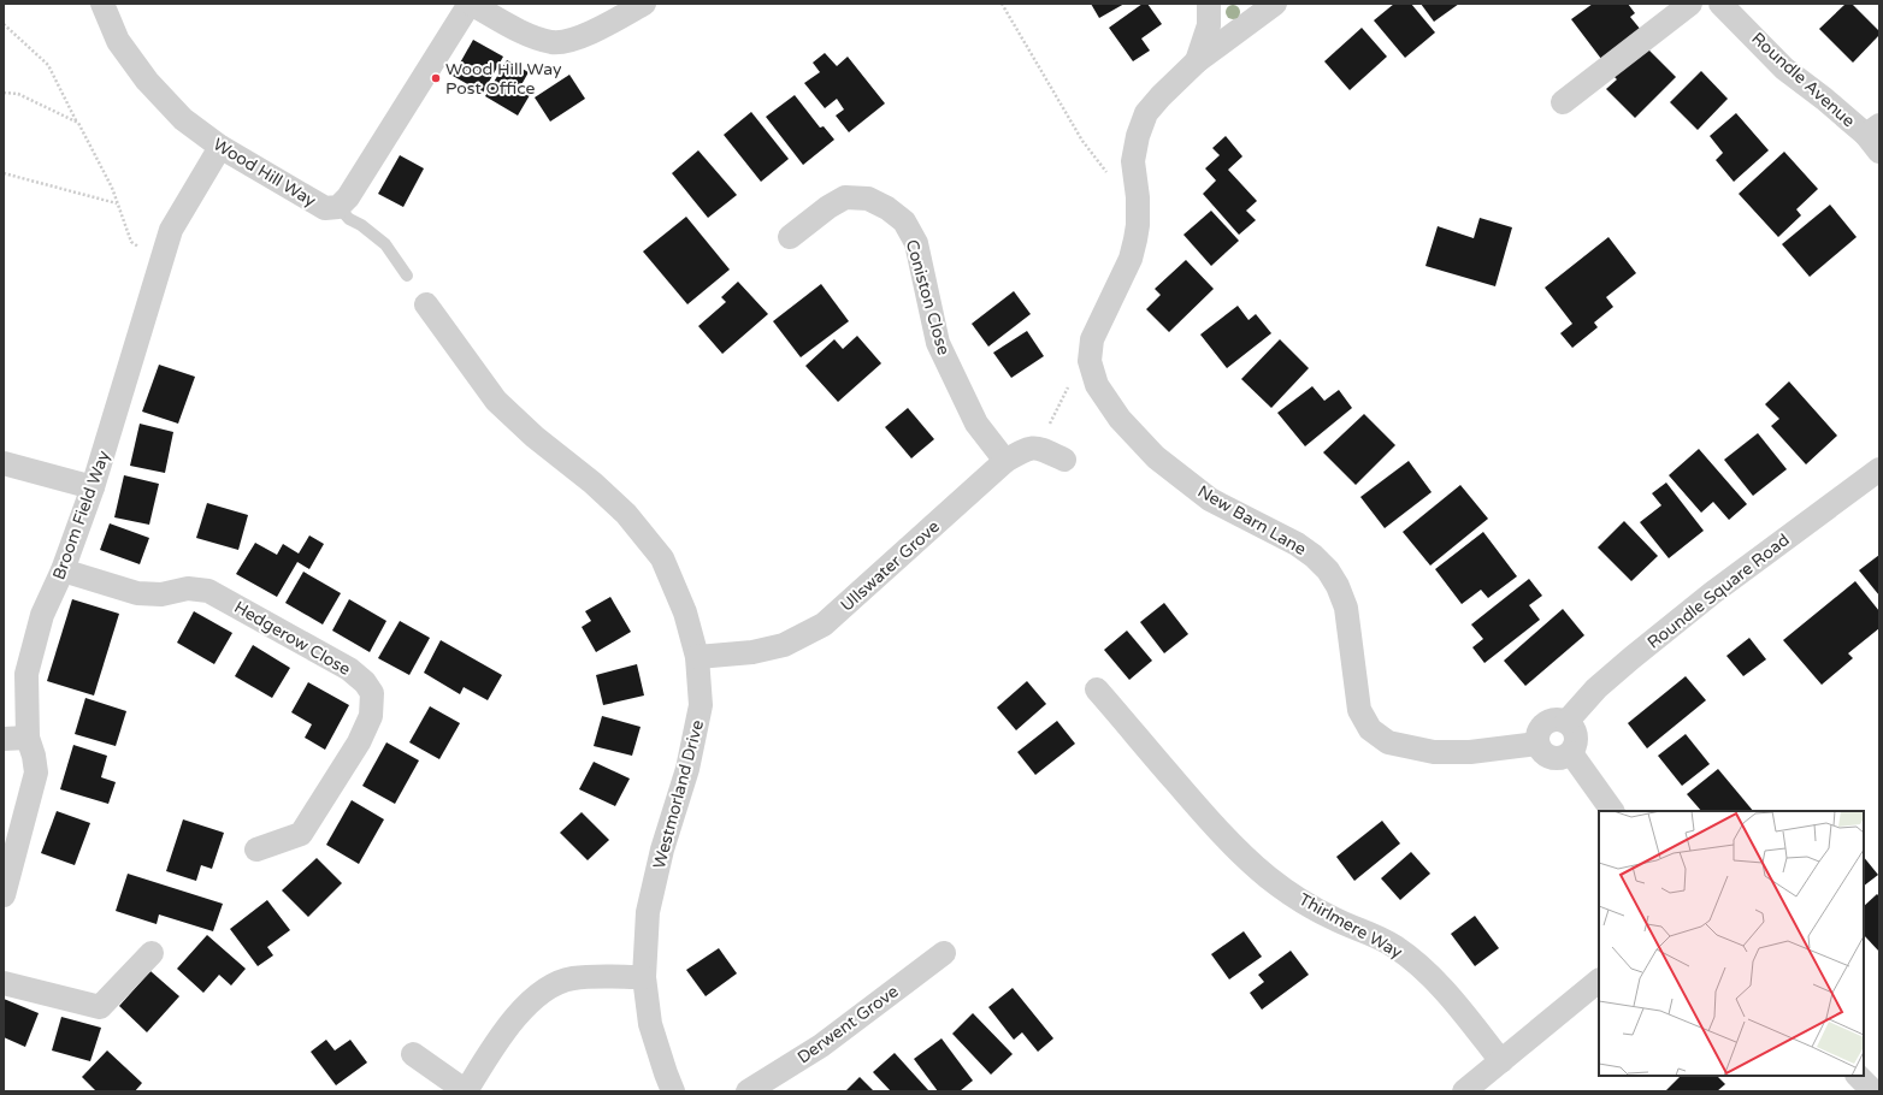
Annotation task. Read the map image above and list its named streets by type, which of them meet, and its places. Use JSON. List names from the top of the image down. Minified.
{"streets":{"street":["Roundle Avenue","Wood Hill Way","Coniston Close","Broom Field Way","New Barn Lane","Ullswater Grove","Roundle Square Road","Hedgerow Close","Westmorland Drive","Thirlmere Way","Derwent Grove"]},"crossings":[["Wood Hill Way","Broom Field Way"],["Coniston Close","Ullswater Grove"],["Broom Field Way","Hedgerow Close"],["New Barn Lane","Roundle Square Road"],["Ullswater Grove","Westmorland Drive"]],"places":["Wood Hill Way Post Office"]}
